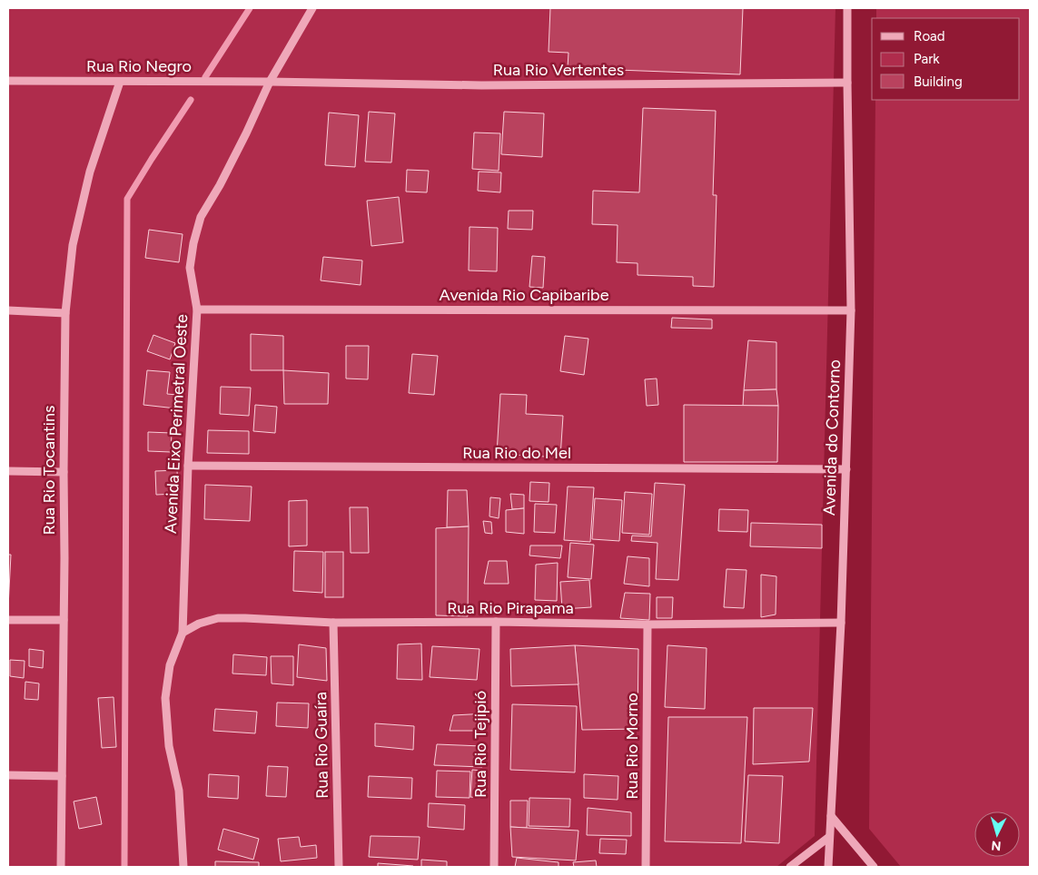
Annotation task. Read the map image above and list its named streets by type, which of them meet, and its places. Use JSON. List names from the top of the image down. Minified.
{"streets":{"street":["Rua Rio Negro","Rua Rio Vertentes","Avenida Rio Capibaribe","Avenida Eixo Perimetral Oeste","Avenida do Contorno","Rua Rio do Mel","Rua Rio Tocantins","Rua Rio Pirapama","Rua Rio Tejipió","Rua Rio Guaíra","Rua Rio Morno"]},"crossings":[["Rua Rio Negro","Rua Rio Vertentes"],["Rua Rio Negro","Avenida Eixo Perimetral Oeste"],["Rua Rio Negro","Rua Rio Tocantins"],["Rua Rio Vertentes","Avenida Eixo Perimetral Oeste"],["Rua Rio Vertentes","Avenida do Contorno"],["Avenida Rio Capibaribe","Avenida Eixo Perimetral Oeste"],["Avenida Rio Capibaribe","Avenida do Contorno"],["Avenida Eixo Perimetral Oeste","Rua Rio do Mel"],["Avenida Eixo Perimetral Oeste","Rua Rio Pirapama"],["Avenida do Contorno","Rua Rio do Mel"],["Avenida do Contorno","Rua Rio Pirapama"],["Rua Rio Pirapama","Rua Rio Tejipió"],["Rua Rio Pirapama","Rua Rio Guaíra"],["Rua Rio Pirapama","Rua Rio Morno"]],"legend":["Road","Park","Building"],"north":"bottom"}
